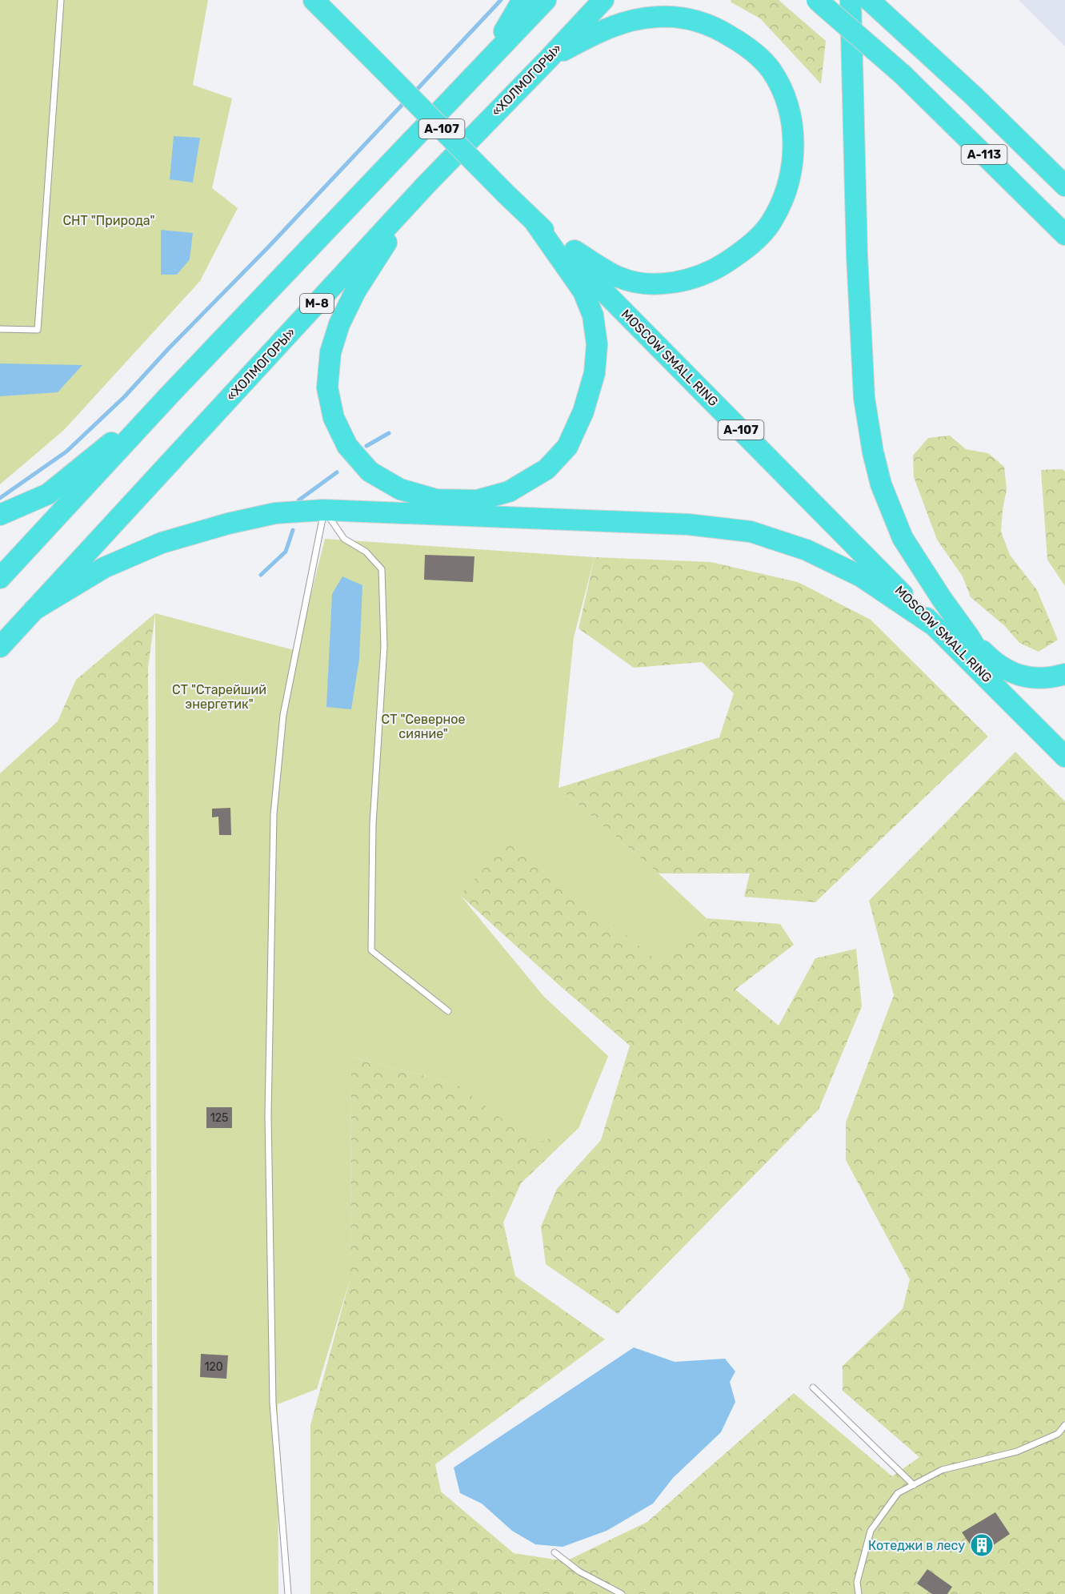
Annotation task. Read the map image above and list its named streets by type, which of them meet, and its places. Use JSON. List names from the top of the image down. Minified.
{"streets":{"highway":["«ХОЛМОГОРЫ»","А-107","А-113","М-8","MOSCOW SMALL RING"]},"parks":["СНТ \"Природа\"","СТ \"Старейший энергетик\"","СТ \"Северное сияние\""],"places":{"building":["Котеджи в лесу"]},"house_numbers":["125","120"]}
